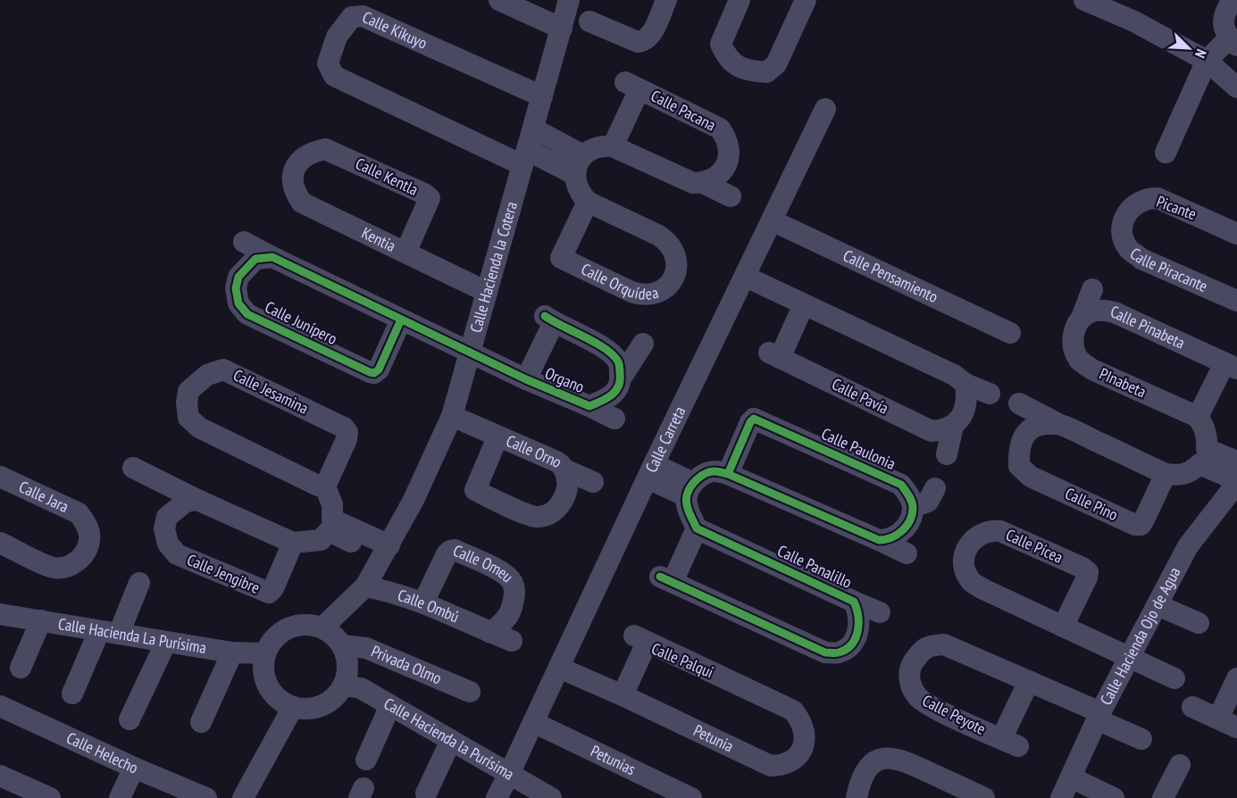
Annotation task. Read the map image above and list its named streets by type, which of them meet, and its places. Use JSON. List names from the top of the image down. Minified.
{"streets":{"street":["Calle Kikuyo","Calle Pacana","Calle Kentla","Picante","Kentia","Calle Hacienda la Cotera","Calle Piracante","Calle Orquídea","Calle Pensamiento","Calle Junípero","Calle Pinabeta","Organo","PInabeta","Calle Jesamina","Calle Pavía","Calle Carreta","Calle Paulonia","Calle Orno","Calle Jara","Calle Pino","Calle Pícea","Calle Panalillo","Calle Omeu","Calle Jengibre","Calle Ombú","Calle Hacienda La Purísima","Calle Hacienda Ojo de Agua","Calle Palqui","Privada Olmo","Calle Peyote","Calle Hacienda la Purísima","Petunia","Calle Helecho","Petunias"]},"crossings":[["Calle Kikuyo","Calle Hacienda la Cotera"],["Calle Kentla","Kentia"],["Picante","Calle Piracante"],["Kentia","Calle Hacienda la Cotera"],["Calle Hacienda la Cotera","Organo"],["Calle Hacienda la Cotera","Calle Orno"],["Calle Hacienda la Cotera","Calle Ombú"],["Calle Hacienda la Cotera","Calle Hacienda La Purísima"],["Calle Hacienda la Cotera","Privada Olmo"],["Calle Hacienda la Cotera","Calle Hacienda la Purísima"],["Calle Pensamiento","Calle Carreta"],["Calle Pinabeta","PInabeta"],["Calle Carreta","Calle Hacienda la Purísima"],["Calle Carreta","Petunias"],["Calle Pícea","Calle Hacienda Ojo de Agua"],["Calle Omeu","Calle Ombú"],["Calle Hacienda La Purísima","Privada Olmo"],["Calle Hacienda La Purísima","Calle Hacienda la Purísima"],["Calle Palqui","Petunia"],["Privada Olmo","Calle Hacienda la Purísima"]],"north":"bottom right"}
